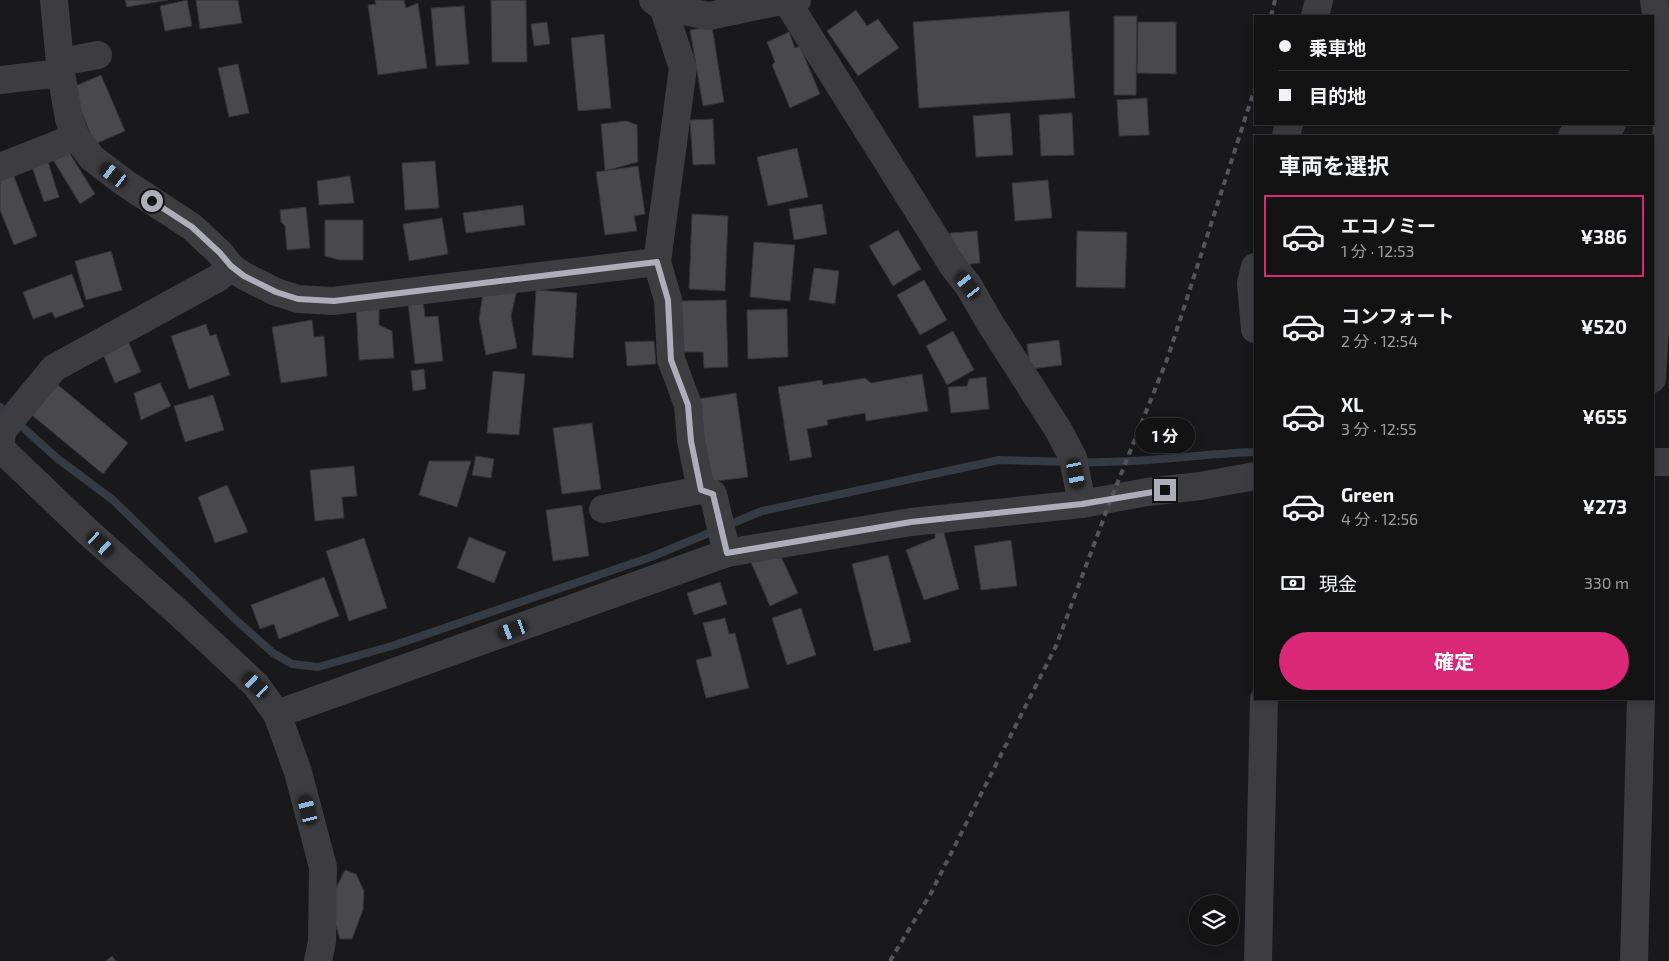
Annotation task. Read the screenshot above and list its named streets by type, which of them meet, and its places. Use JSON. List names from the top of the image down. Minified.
{"page":{"banner":["乗車地","目的地"],"heading":"車両を選択","list":[{"name":"エコノミー","note":"1 分 · 12:53","value":"¥386"},{"name":"コンフォート","note":"2 分 · 12:54","value":"¥520"},{"name":"XL","note":"3 分 · 12:55","value":"¥655"},{"name":"Green","note":"4 分 · 12:56","value":"¥273"}],"bubble":"1 分","pay":["現金","330 m"],"buttons":"確定"}}
